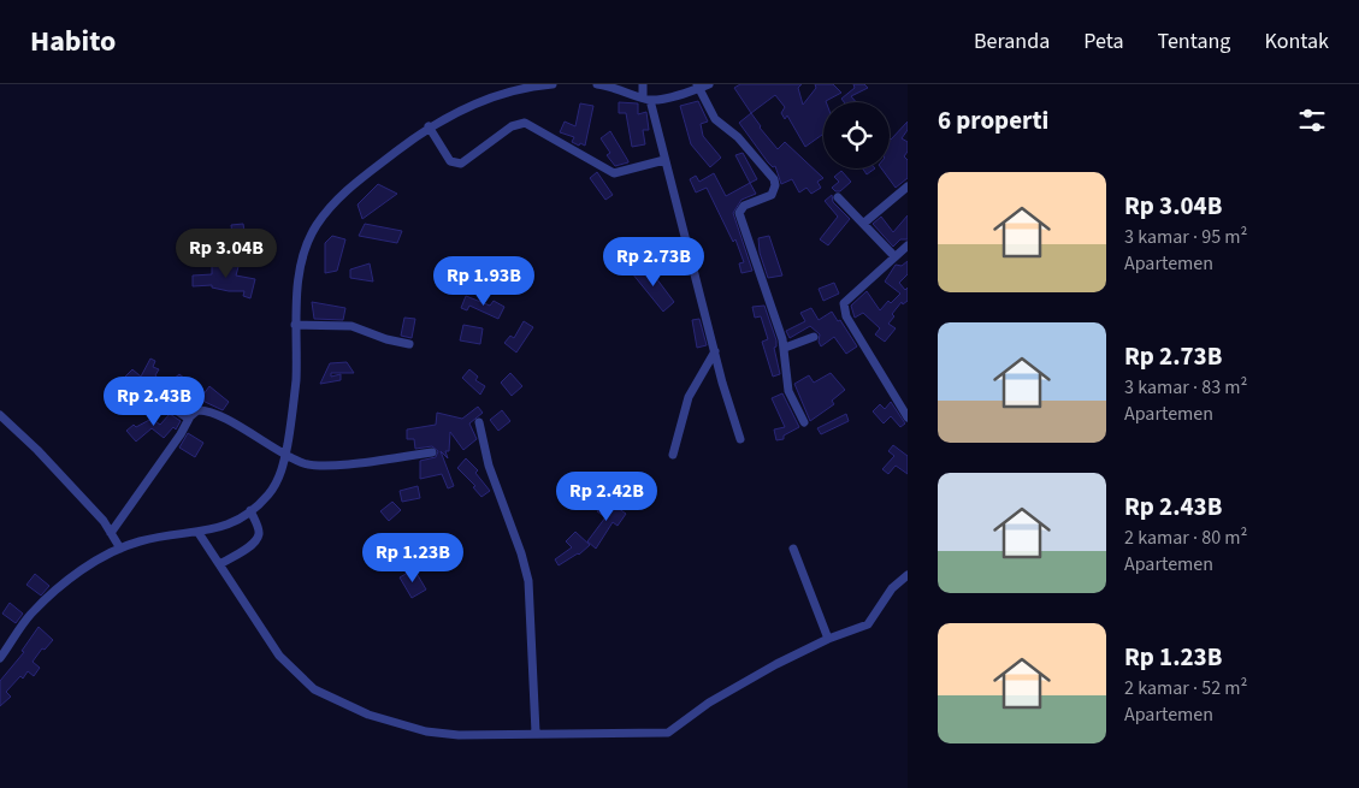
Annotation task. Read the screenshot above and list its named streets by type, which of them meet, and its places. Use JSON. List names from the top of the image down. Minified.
{"page":{"header":"Habito","nav":["Beranda","Peta","Tentang","Kontak"],"heading":"6 properti","list":[{"name":"Rp 3.04B","note":"3 kamar · 95 m² · Apartemen"},{"name":"Rp 2.73B","note":"3 kamar · 83 m² · Apartemen"},{"name":"Rp 2.43B","note":"2 kamar · 80 m² · Apartemen"},{"name":"Rp 1.23B","note":"2 kamar · 52 m² · Apartemen"}],"price":["Rp 3.04B","Rp 2.73B","Rp 1.93B","Rp 2.43B","Rp 2.42B","Rp 1.23B"]}}
